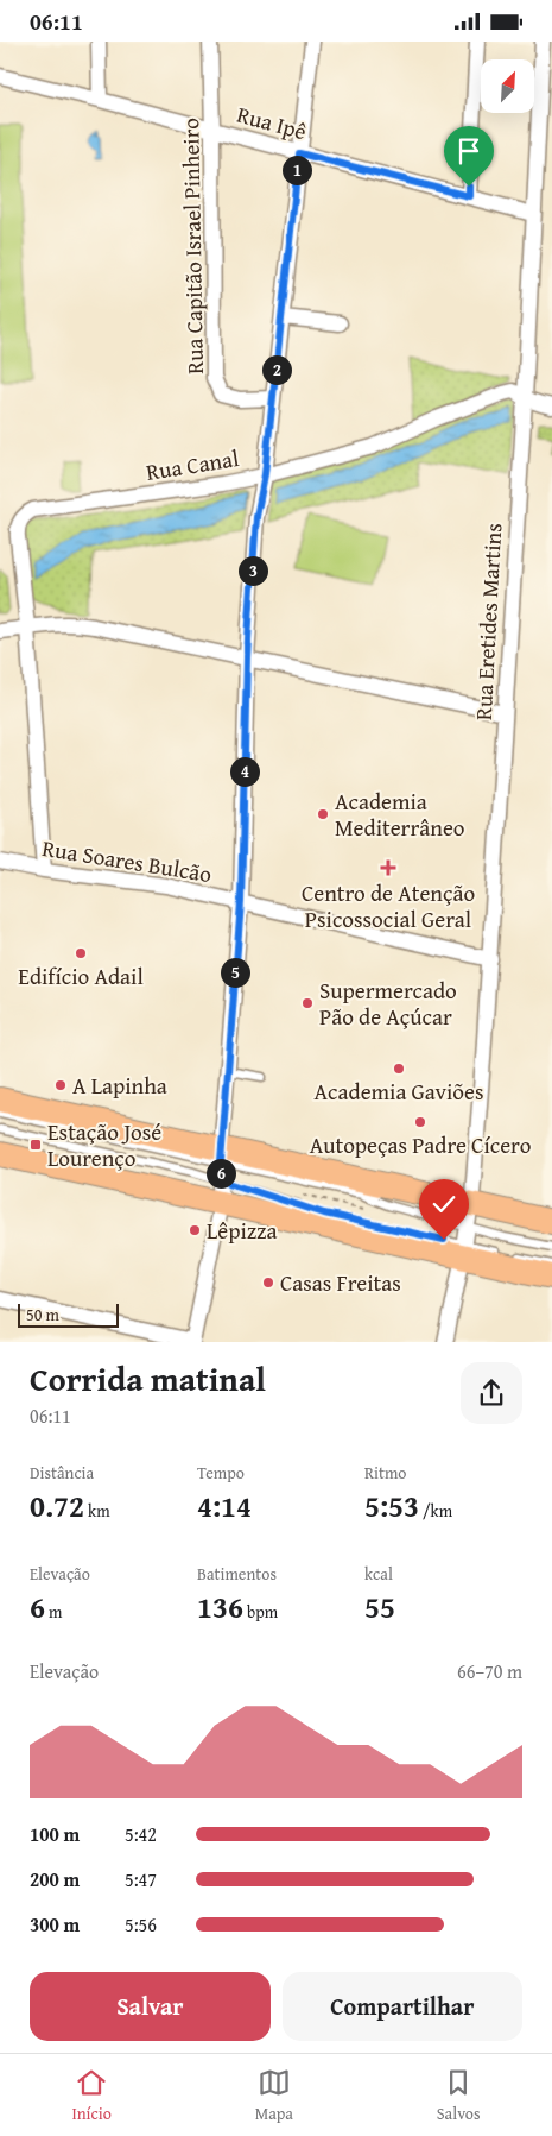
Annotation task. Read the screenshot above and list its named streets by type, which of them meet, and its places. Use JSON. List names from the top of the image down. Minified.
{"streets":{"street":["Rua Ipê","Rua Capitão Israel Pinheiro","Rua Canal","Rua Eretides Martins","Rua Soares Bulcão"]},"crossings":[["Rua Ipê","Rua Capitão Israel Pinheiro"],["Rua Ipê","Rua Eretides Martins"],["Rua Canal","Rua Eretides Martins"],["Rua Eretides Martins","Rua Soares Bulcão"]],"places":{"other":["Academia Mediterrâneo","Edifício Adail","Supermercado Pão de Açúcar","Academia Gaviões","A Lapinha","Autopeças Padre Cícero","Lêpizza","Casas Freitas"],"health":["Centro de Atenção Psicossocial Geral"],"transit":["Estação José Lourenço"]},"scale_bar":"50 m","north":"top right","page":{"status":"06:11","pins":["1","2","3","4","5","6"],"scale":"50 m","heading":["Corrida matinal","06:11"],"stats":[["Distância","0.72 km"],["Tempo","4:14"],["Ritmo","5:53 /km"],["Elevação","6 m"],["Batimentos","136 bpm"],["kcal","55"]],"chart":["Elevação","66–70 m"],"list":[{"name":"100 m","note":"5:42"},{"name":"200 m","note":"5:47"},{"name":"300 m","note":"5:56"}],"buttons":["Salvar","Compartilhar"],"tabs":["Início","Mapa","Salvos"]}}
